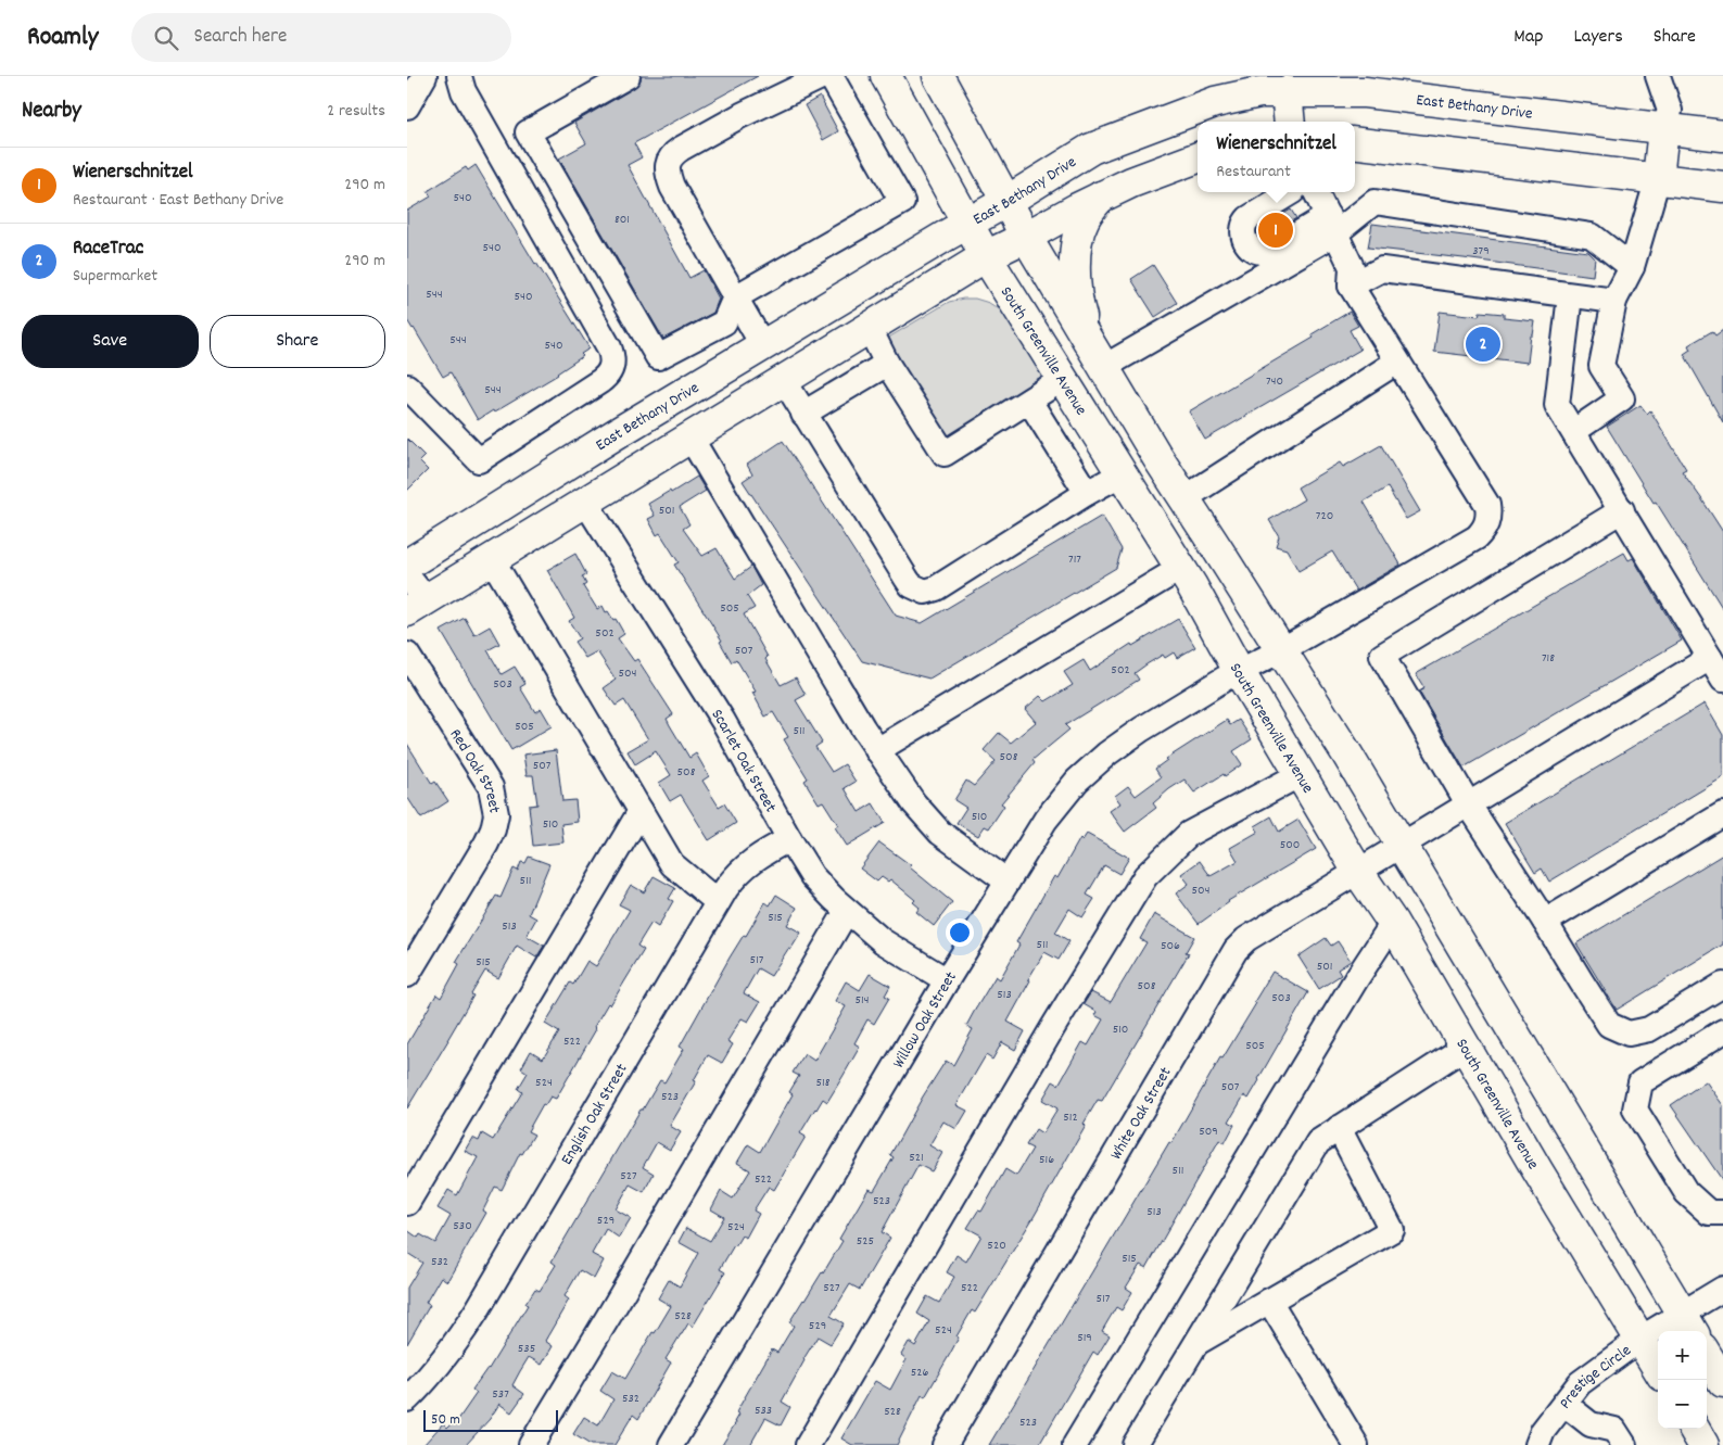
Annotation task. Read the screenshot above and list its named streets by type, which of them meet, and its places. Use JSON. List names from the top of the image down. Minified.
{"streets":{"main road":["East Bethany Drive","South Greenville Avenue"],"street":["Scarlet Oak Street","Red Oak Street","Willow Oak Street","White Oak Street","English Oak Street","Prestige Circle"]},"crossings":[["East Bethany Drive","South Greenville Avenue"],["South Greenville Avenue","Willow Oak Street"],["South Greenville Avenue","White Oak Street"],["South Greenville Avenue","Prestige Circle"],["Scarlet Oak Street","Willow Oak Street"],["Scarlet Oak Street","English Oak Street"]],"house_numbers":["540","801","540","379","544","540","544","540","740","544","501","720","717","505","502","507","718","502","504","503","505","511","508","507","508","510","510","500","511","504","515","513","511","506","517","515","501","508","513","503","514","510","522","505","524","518","507","523","512","509","521","516","511","527","522","523","513","529","530","524","525","520","515","532","527","522","517","528","529","524","519","535","526","537","532","533","528","523"],"scale_bar":"50 m","page":{"header":"Roamly","search":"Search here","nav":["Map","Layers","Share"],"heading":["Nearby","2 results"],"popup":["Wienerschnitzel","Restaurant"],"list":[{"mark":"1","name":"Wienerschnitzel","note":"Restaurant · East Bethany Drive","value":"290 m"},{"mark":"2","name":"RaceTrac","note":"Supermarket","value":"290 m"}],"pins":["1","2"],"buttons":["Save","Share"],"map_buttons":["+","−"],"scale":"50 m"}}
